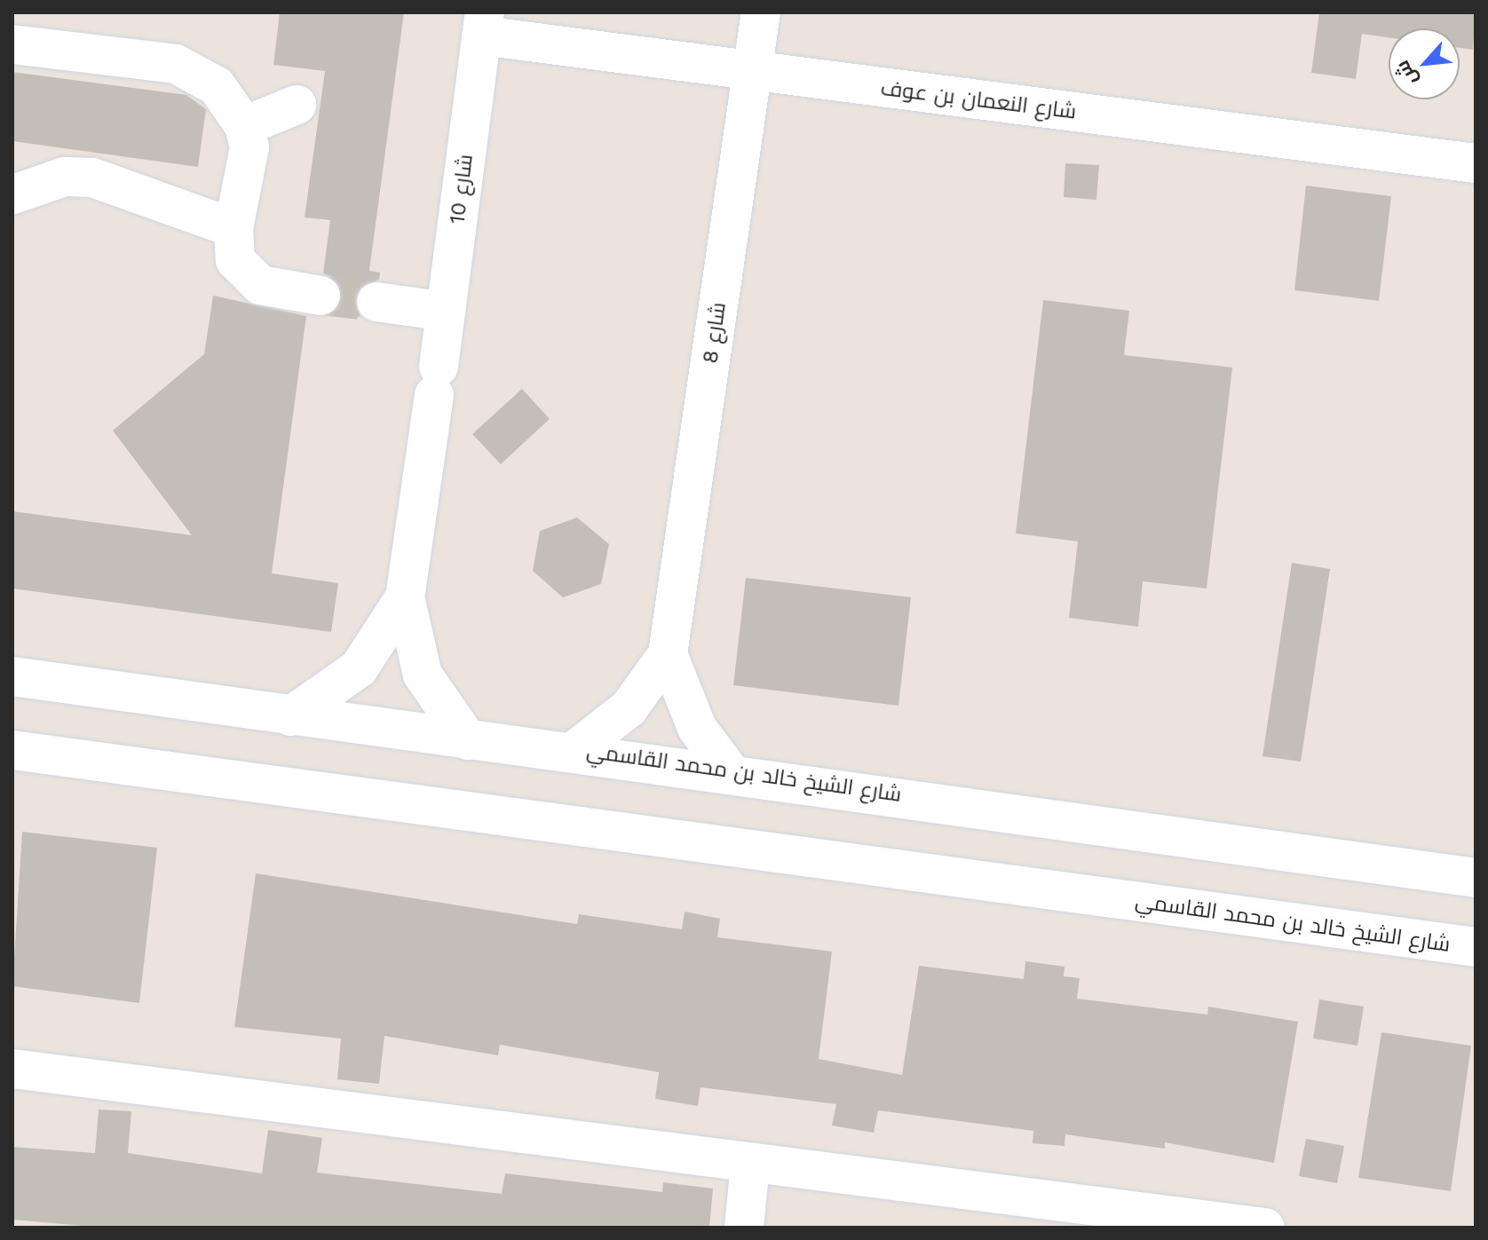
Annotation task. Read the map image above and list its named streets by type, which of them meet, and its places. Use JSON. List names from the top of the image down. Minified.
{"streets":{"street":["شارع النعمان بن عوف","شارع 10","شارع 8","شارع الشيخ خالد بن محمد القاسمي"]},"crossings":[["شارع النعمان بن عوف","شارع 10"],["شارع النعمان بن عوف","شارع 8"],["شارع 10","شارع الشيخ خالد بن محمد القاسمي"],["شارع 8","شارع الشيخ خالد بن محمد القاسمي"]],"north":"bottom left"}
